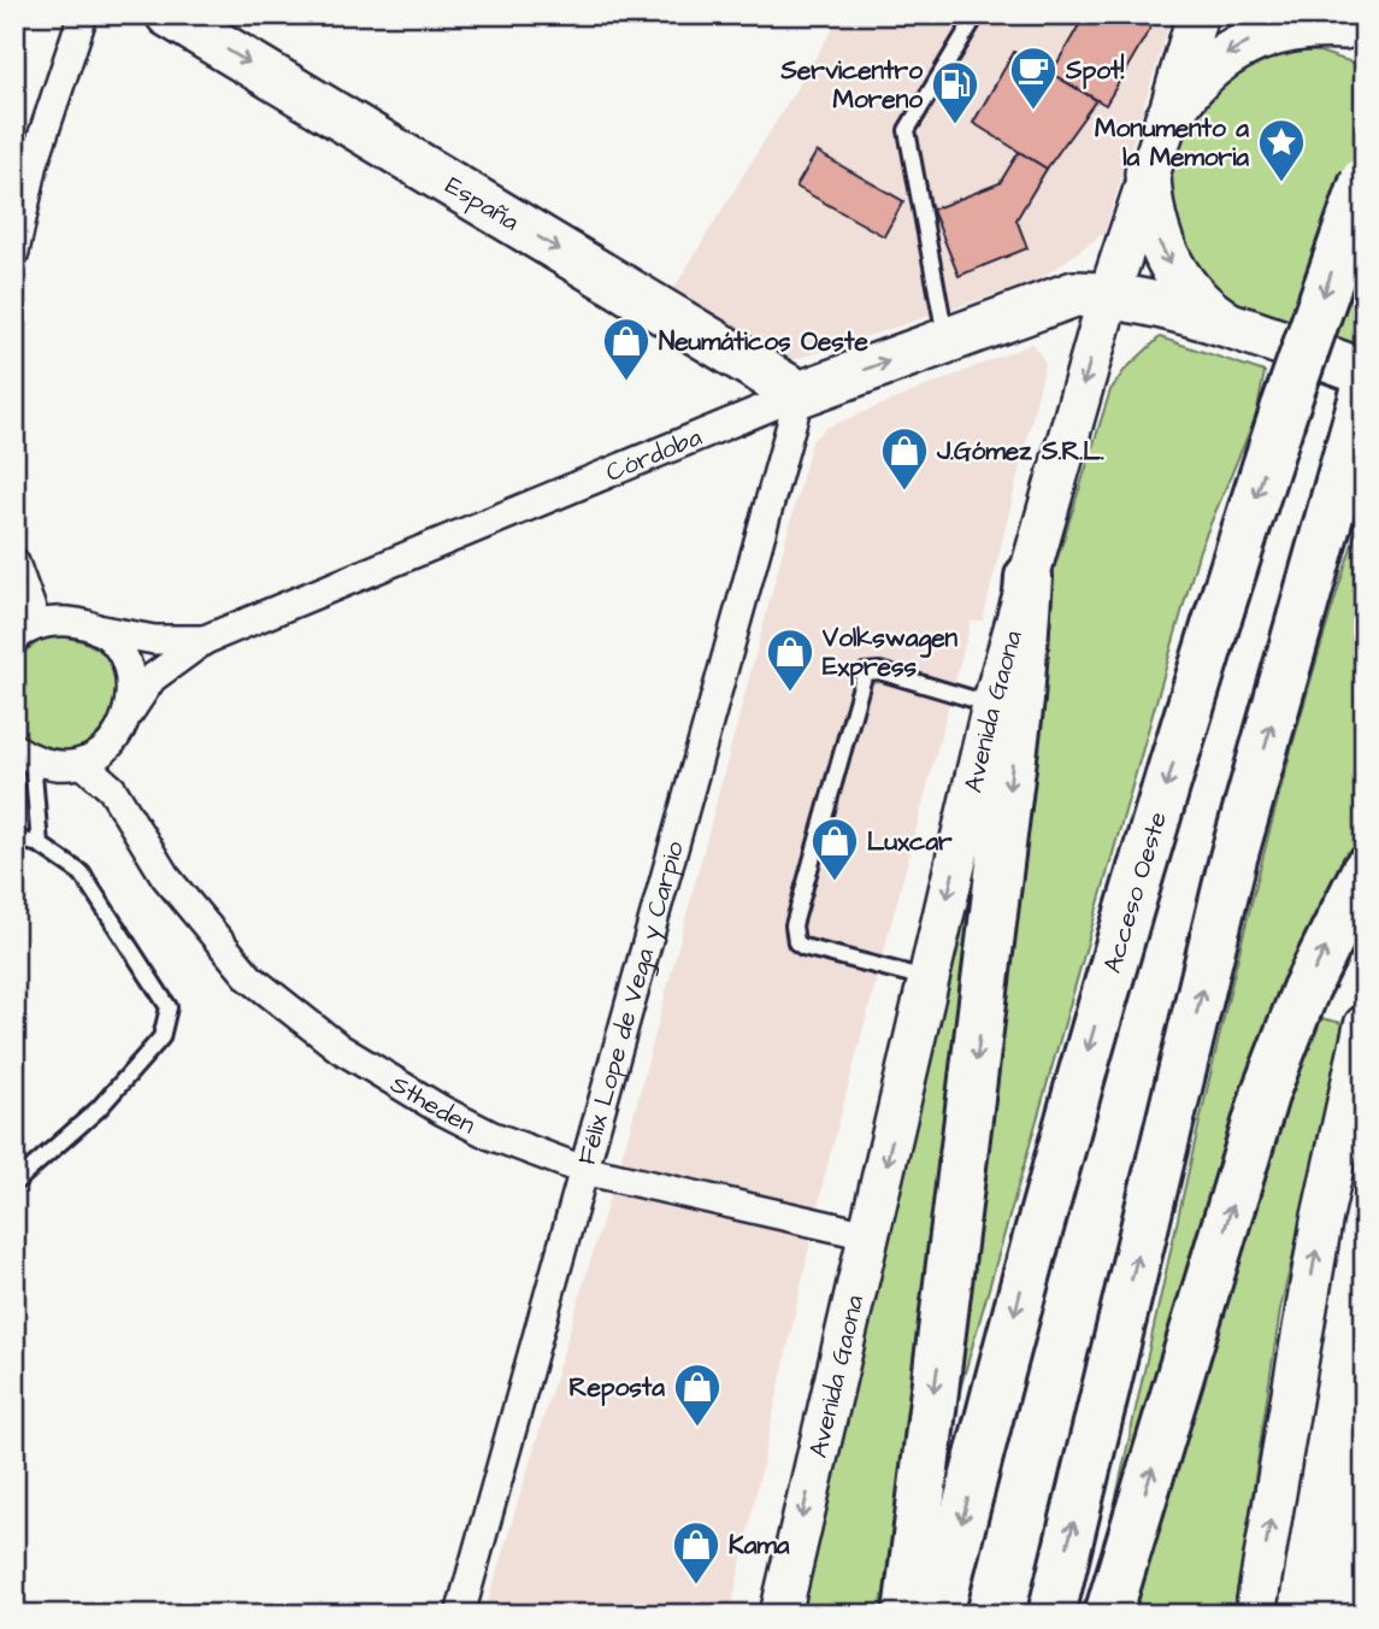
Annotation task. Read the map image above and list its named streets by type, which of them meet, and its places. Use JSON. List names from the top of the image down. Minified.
{"streets":{"highway":["Acceso Oeste"],"main road":["España","Córdoba"],"street":["Avenida Gaona","Félix Lope de Vega y Carpio","Stheden"]},"crossings":[["España","Córdoba"],["España","Félix Lope de Vega y Carpio"],["Córdoba","Avenida Gaona"],["Córdoba","Félix Lope de Vega y Carpio"],["Córdoba","Stheden"],["Avenida Gaona","Stheden"],["Félix Lope de Vega y Carpio","Stheden"]],"one_way":["España","Avenida Gaona"],"places":{"cafe":["Spot!"],"fuel station":["Servicentro Moreno"],"place":["Monumento a la Memoria"],"shop":["Neumáticos Oeste","J.Gómez S.R.L.","Volkswagen Express","Luxcar","Reposta","Kama"]}}
